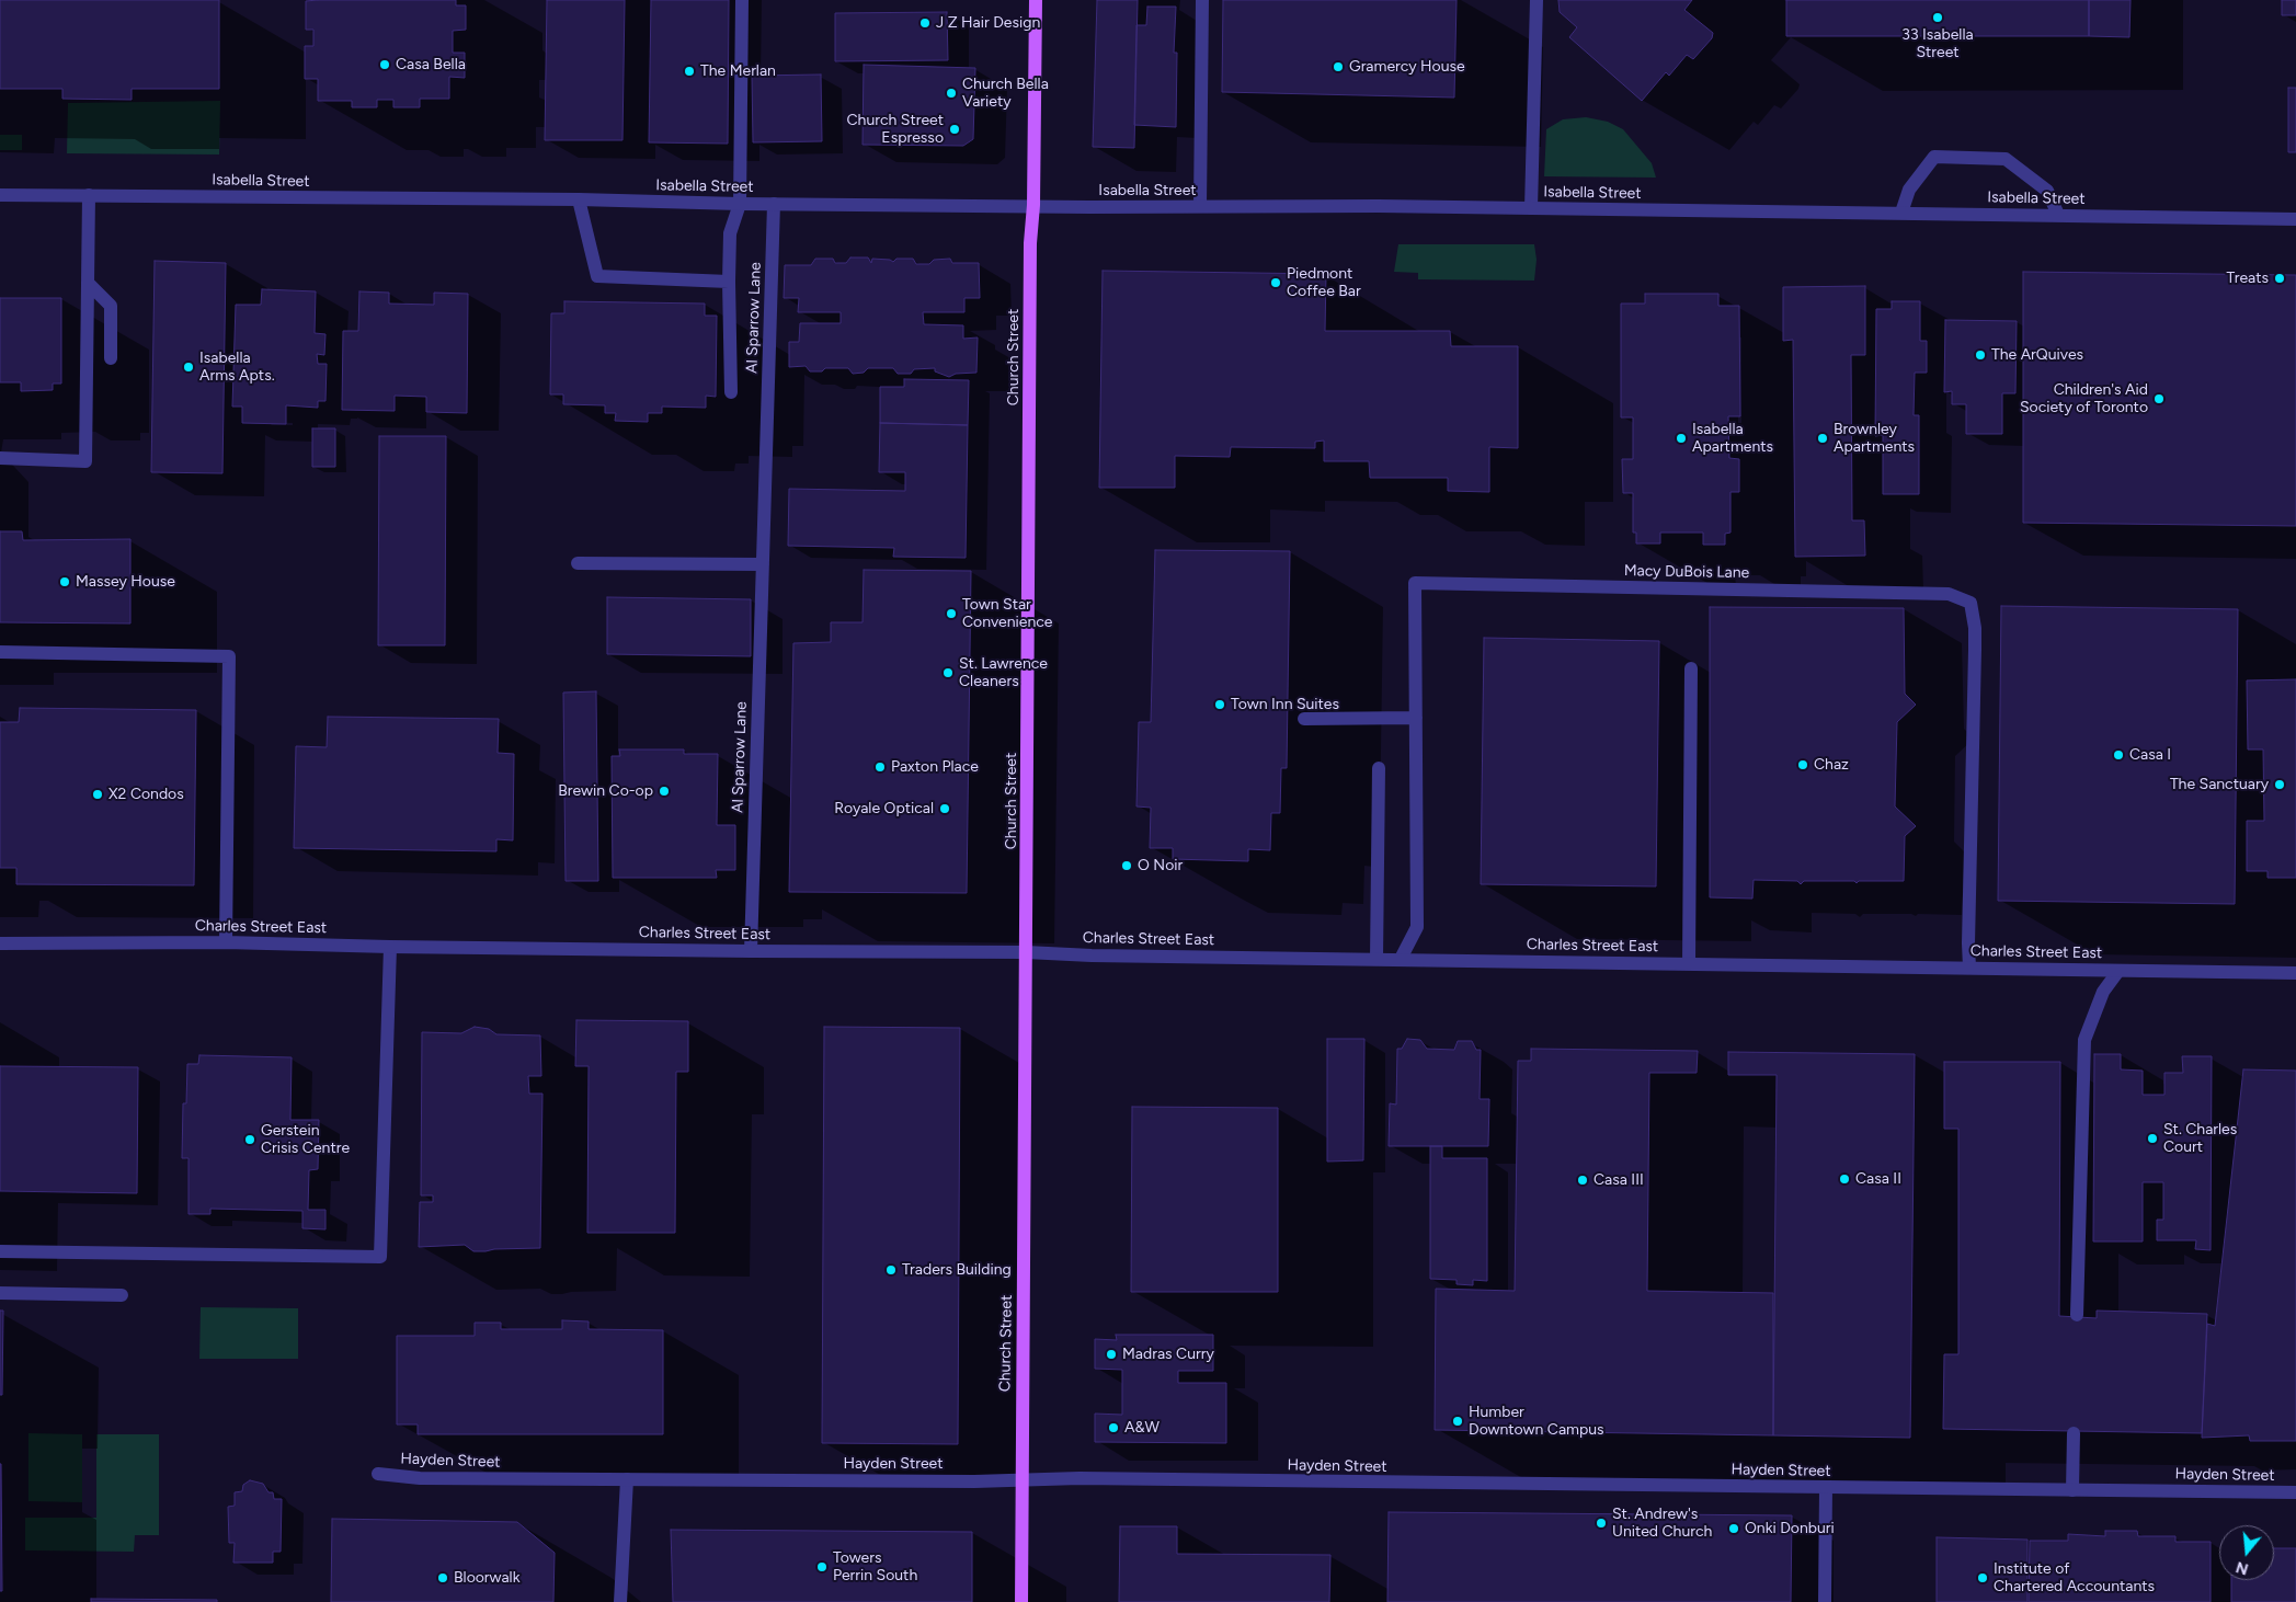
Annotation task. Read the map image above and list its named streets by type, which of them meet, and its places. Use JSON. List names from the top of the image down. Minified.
{"streets":{"main road":["Church Street"],"street":["Isabella Street","Al Sparrow Lane","Macy DuBois Lane","Charles Street East","Hayden Street"]},"crossings":[["Isabella Street","Al Sparrow Lane"],["Isabella Street","Church Street"],["Al Sparrow Lane","Charles Street East"],["Church Street","Charles Street East"],["Church Street","Hayden Street"],["Macy DuBois Lane","Charles Street East"]],"places":["33 Isabella Street","J Z Hair Design","Casa Bella","Gramercy House","The Merlan","Church Bella Variety","Church Street Espresso","Treats","Piedmont Coffee Bar","The ArQuives","Isabella Arms Apts.","Children's Aid Society of Toronto","Isabella Apartments","Brownley Apartments","Massey House","Town Star Convenience","St. Lawrence Cleaners","Town Inn Suites","Casa I","Chaz","Paxton Place","The Sanctuary","Brewin Co-op","X2 Condos","Royale Optical","O Noir","St. Charles Court","Gerstein Crisis Centre","Casa II","Casa III","Traders Building","Madras Curry","Humber Downtown Campus","A&W","St. Andrew's United Church","Onki Donburi","Towers Perrin South","Bloorwalk","Institute of Chartered Accountants"],"north":"bottom"}
